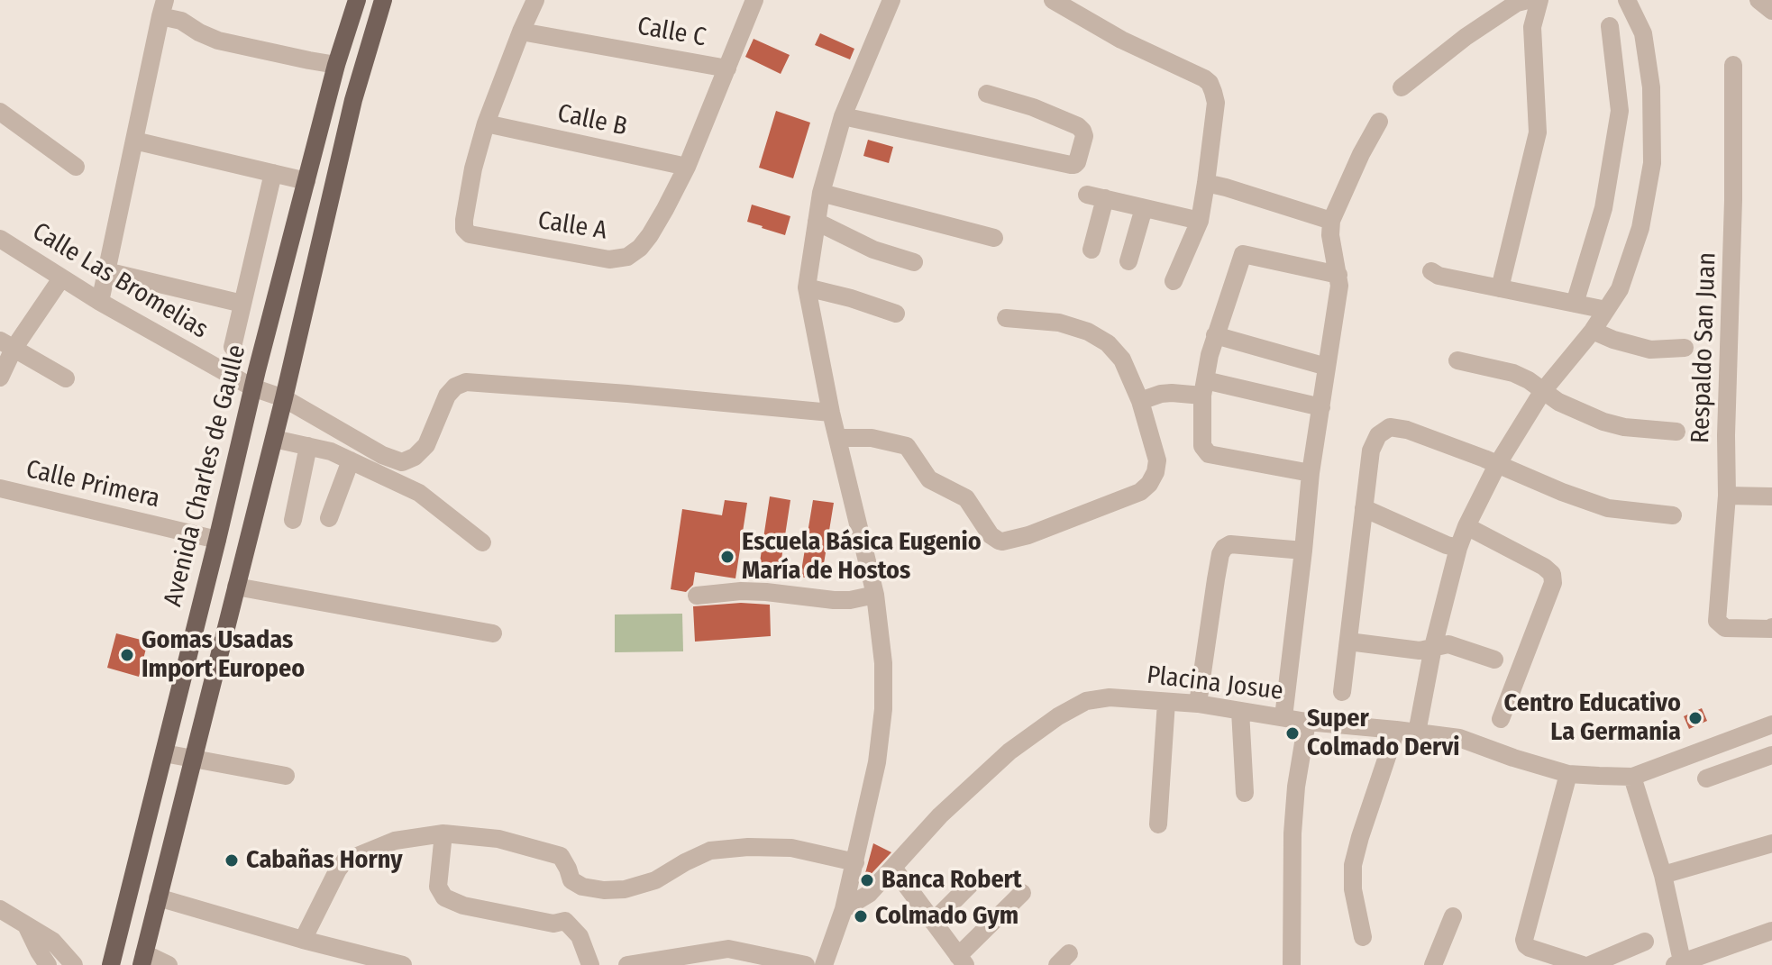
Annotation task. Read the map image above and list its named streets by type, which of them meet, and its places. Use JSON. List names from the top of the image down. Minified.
{"streets":{"main road":["Avenida Charles de Gaulle"],"street":["Calle C","Calle B","Calle A","Calle Las Bromelias","Respaldo San Juan","Calle Primera","Placina Josue"]},"crossings":[["Calle C","Calle A"],["Calle B","Calle A"],["Calle Las Bromelias","Avenida Charles de Gaulle"],["Avenida Charles de Gaulle","Calle Primera"]],"places":["Escuela Básica Eugenio María de Hostos","Gomas Usadas Import Europeo","Centro Educativo La Germania","Super Colmado Dervi","Cabañas Horny","Banca Robert","Colmado Gym"]}
